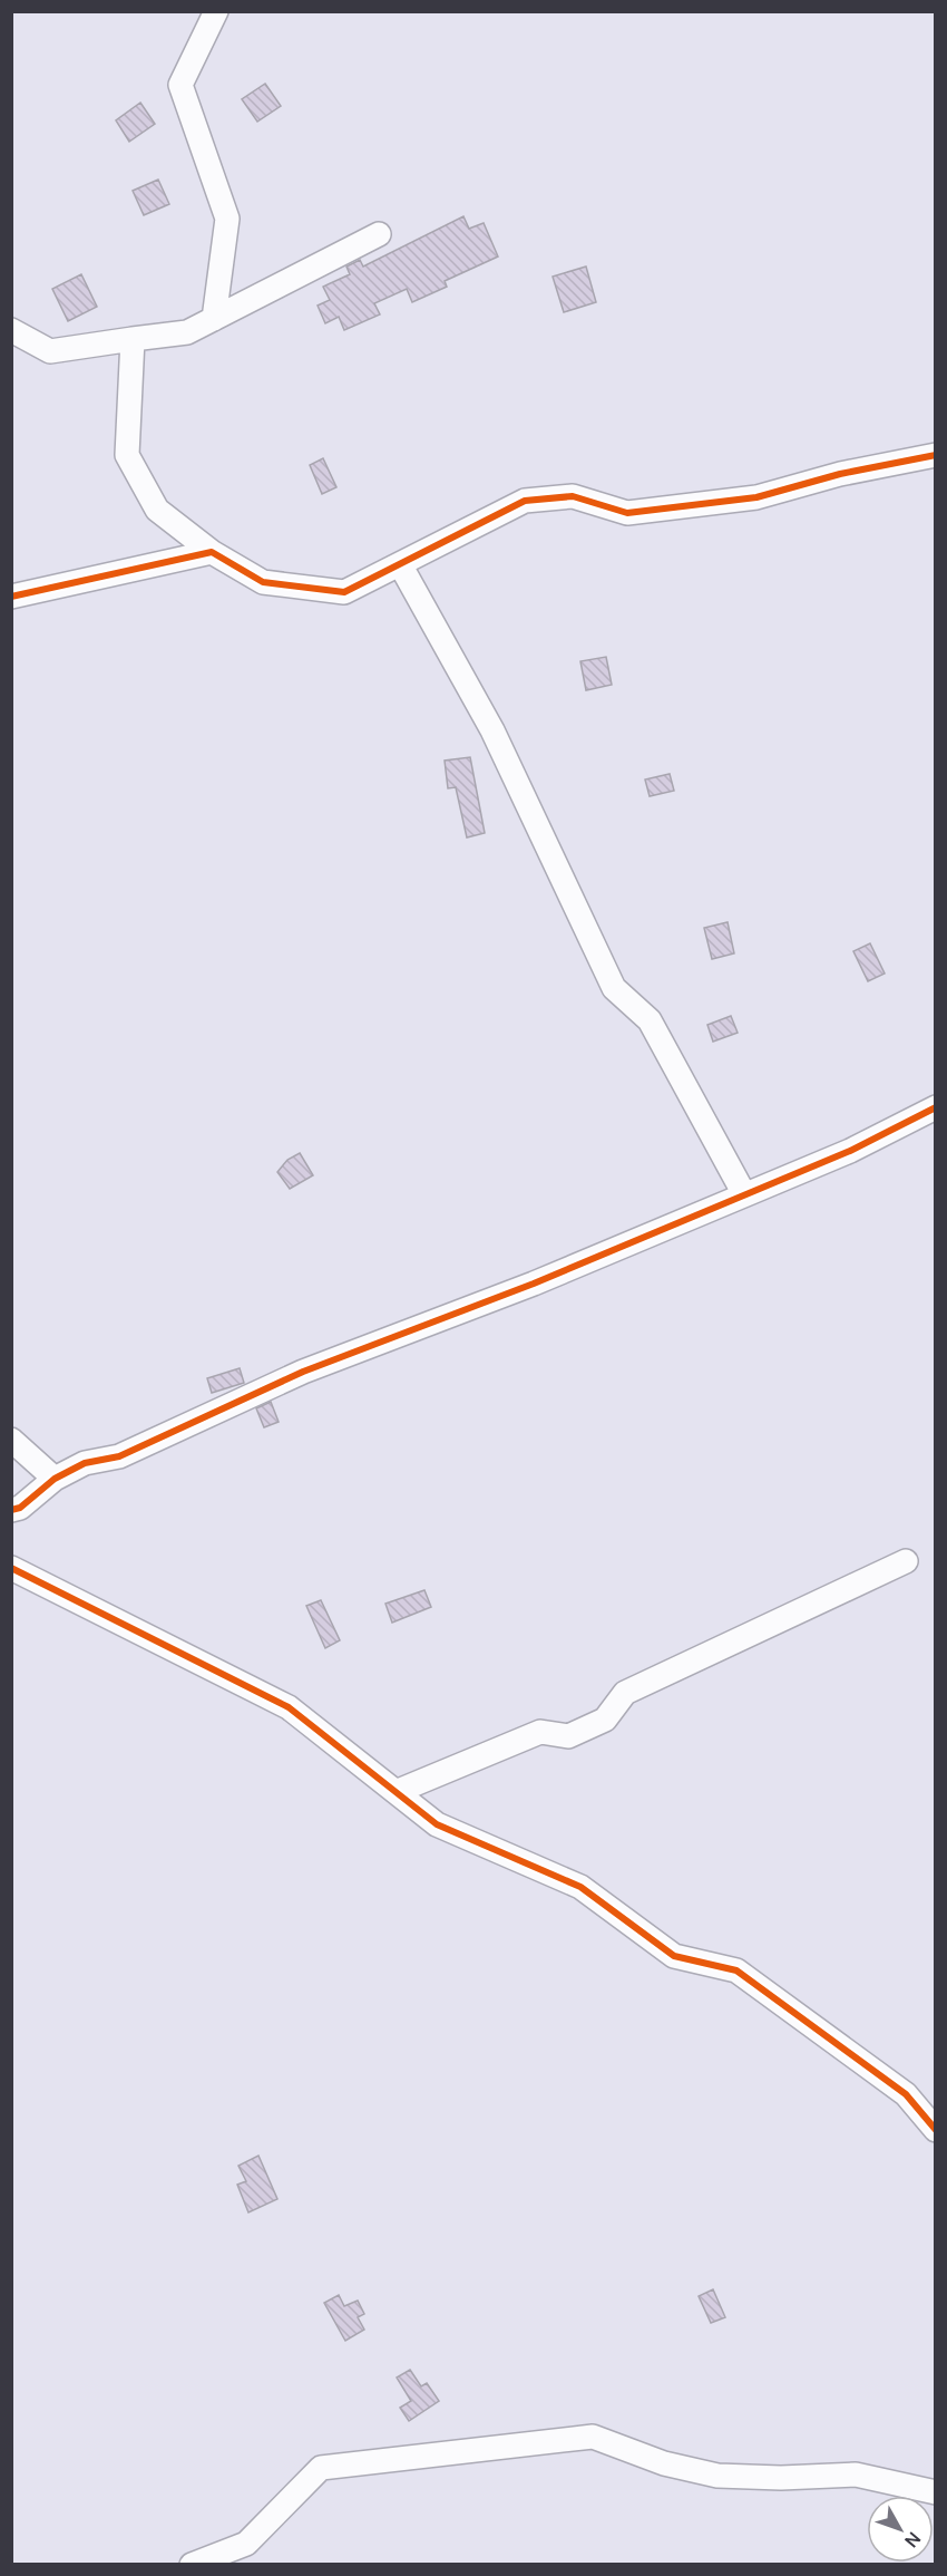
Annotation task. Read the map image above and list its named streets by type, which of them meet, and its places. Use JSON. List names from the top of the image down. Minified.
{"north":"bottom right"}
